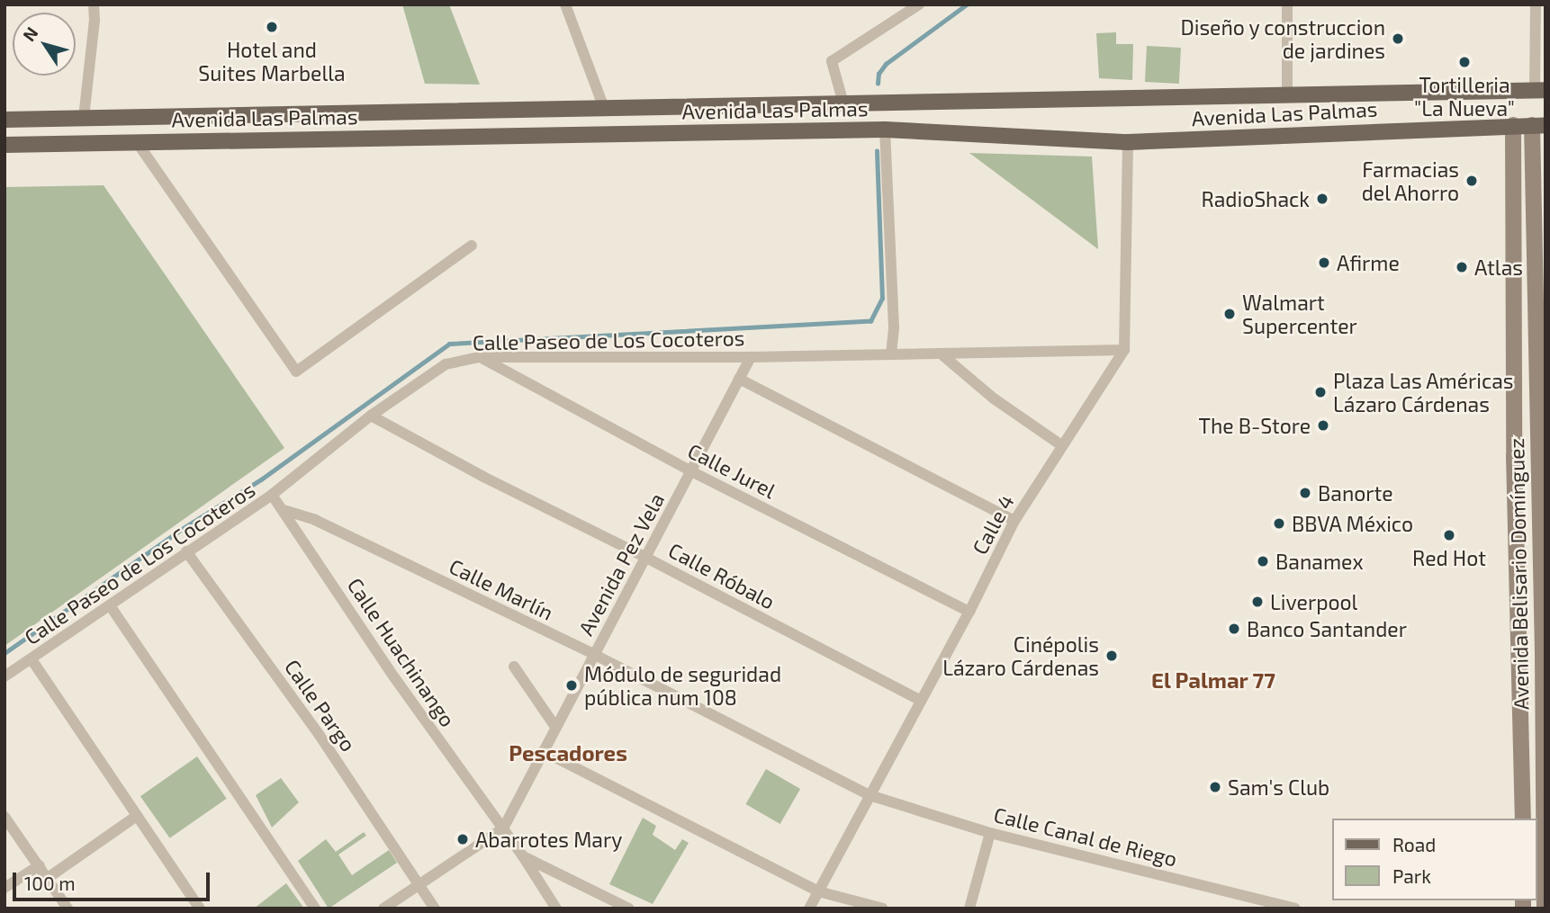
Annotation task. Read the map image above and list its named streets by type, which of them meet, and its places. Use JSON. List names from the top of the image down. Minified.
{"streets":{"main road":["Avenida Las Palmas"],"street":["Calle Paseo de Los Cocoteros","Calle Jurel","Calle 4","Avenida Pez Vela","Avenida Belisario Domínguez","Calle Róbalo","Calle Marlín","Calle Huachinango","Calle Pargo","Calle Canal de Riego"]},"crossings":[["Avenida Las Palmas","Avenida Belisario Domínguez"],["Calle Paseo de Los Cocoteros","Calle Jurel"],["Calle Paseo de Los Cocoteros","Calle 4"],["Calle Paseo de Los Cocoteros","Avenida Pez Vela"],["Calle Paseo de Los Cocoteros","Calle Róbalo"],["Calle Paseo de Los Cocoteros","Calle Huachinango"],["Calle Paseo de Los Cocoteros","Calle Pargo"],["Calle Jurel","Calle 4"],["Calle Jurel","Avenida Pez Vela"],["Calle 4","Calle Róbalo"],["Calle 4","Calle Marlín"],["Calle 4","Calle Canal de Riego"],["Avenida Pez Vela","Calle Róbalo"],["Avenida Pez Vela","Calle Marlín"],["Avenida Pez Vela","Calle Huachinango"],["Avenida Pez Vela","Calle Pargo"],["Calle Marlín","Calle Huachinango"],["Calle Marlín","Calle Canal de Riego"]],"districts":["El Palmar 77","Pescadores"],"places":["Hotel and Suites Marbella","Diseño y construccion de jardines","Tortilleria \"La Nueva\"","Farmacias del Ahorro","RadioShack","Afirme","Atlas","Walmart Supercenter","Plaza Las Américas Lázaro Cárdenas","The B-Store","Banorte","BBVA México","Red Hot","Banamex","Liverpool","Banco Santander","Cinépolis Lázaro Cárdenas","Módulo de seguridad pública num 108","Sam's Club","Abarrotes Mary"],"legend":["Road","Park"],"scale_bar":"100 m","north":"top left"}
